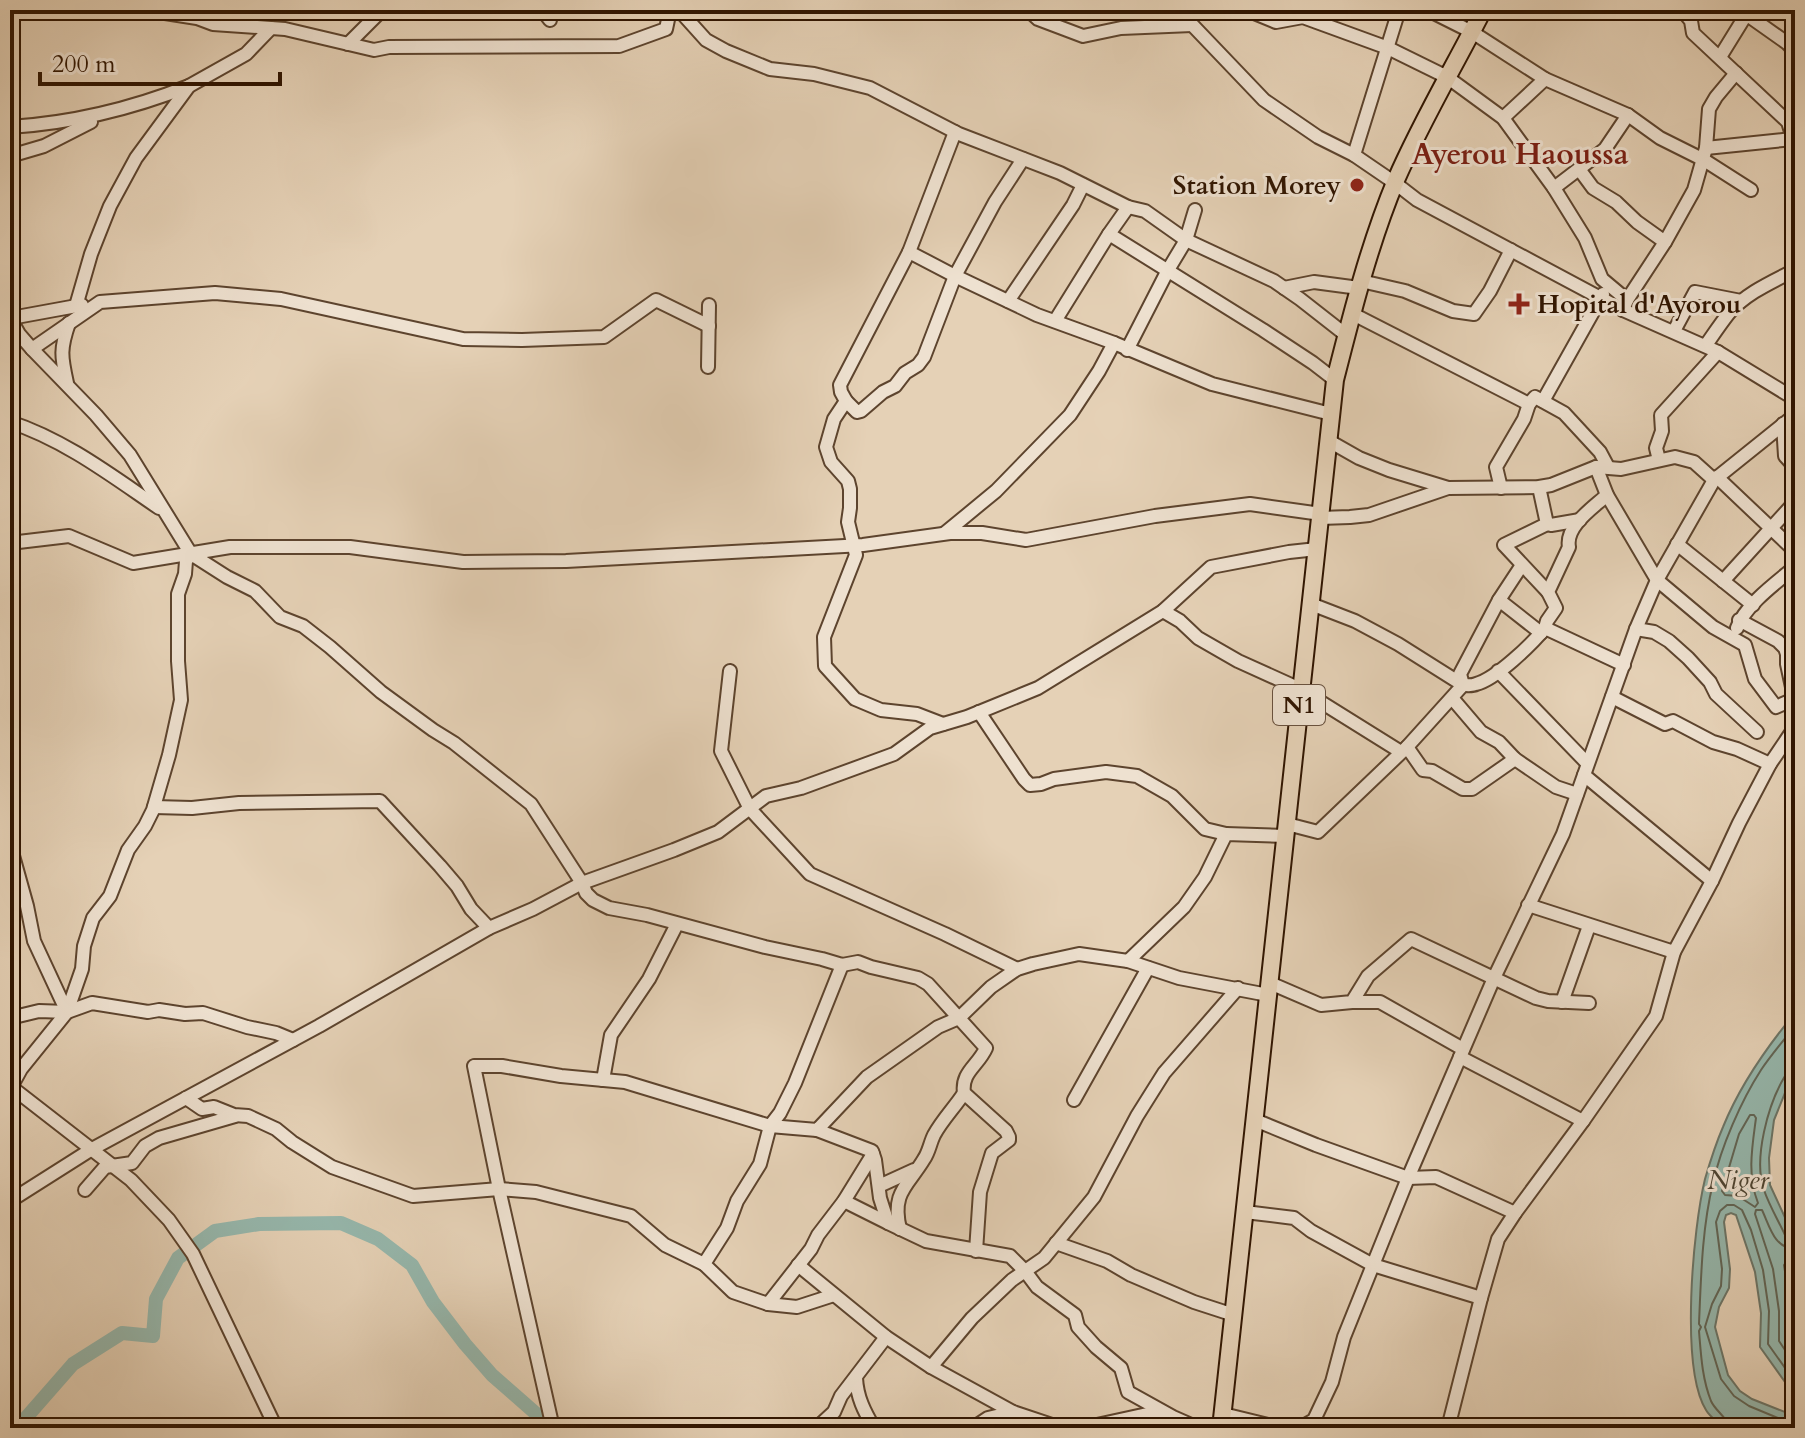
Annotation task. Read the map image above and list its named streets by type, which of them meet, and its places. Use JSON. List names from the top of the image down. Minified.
{"streets":{"main road":["N1"]},"districts":["Ayerou Haoussa"],"water":["Niger"],"places":{"other":["Station Morey"],"health":["Hopital d'Ayorou"]},"scale_bar":"200 m"}
